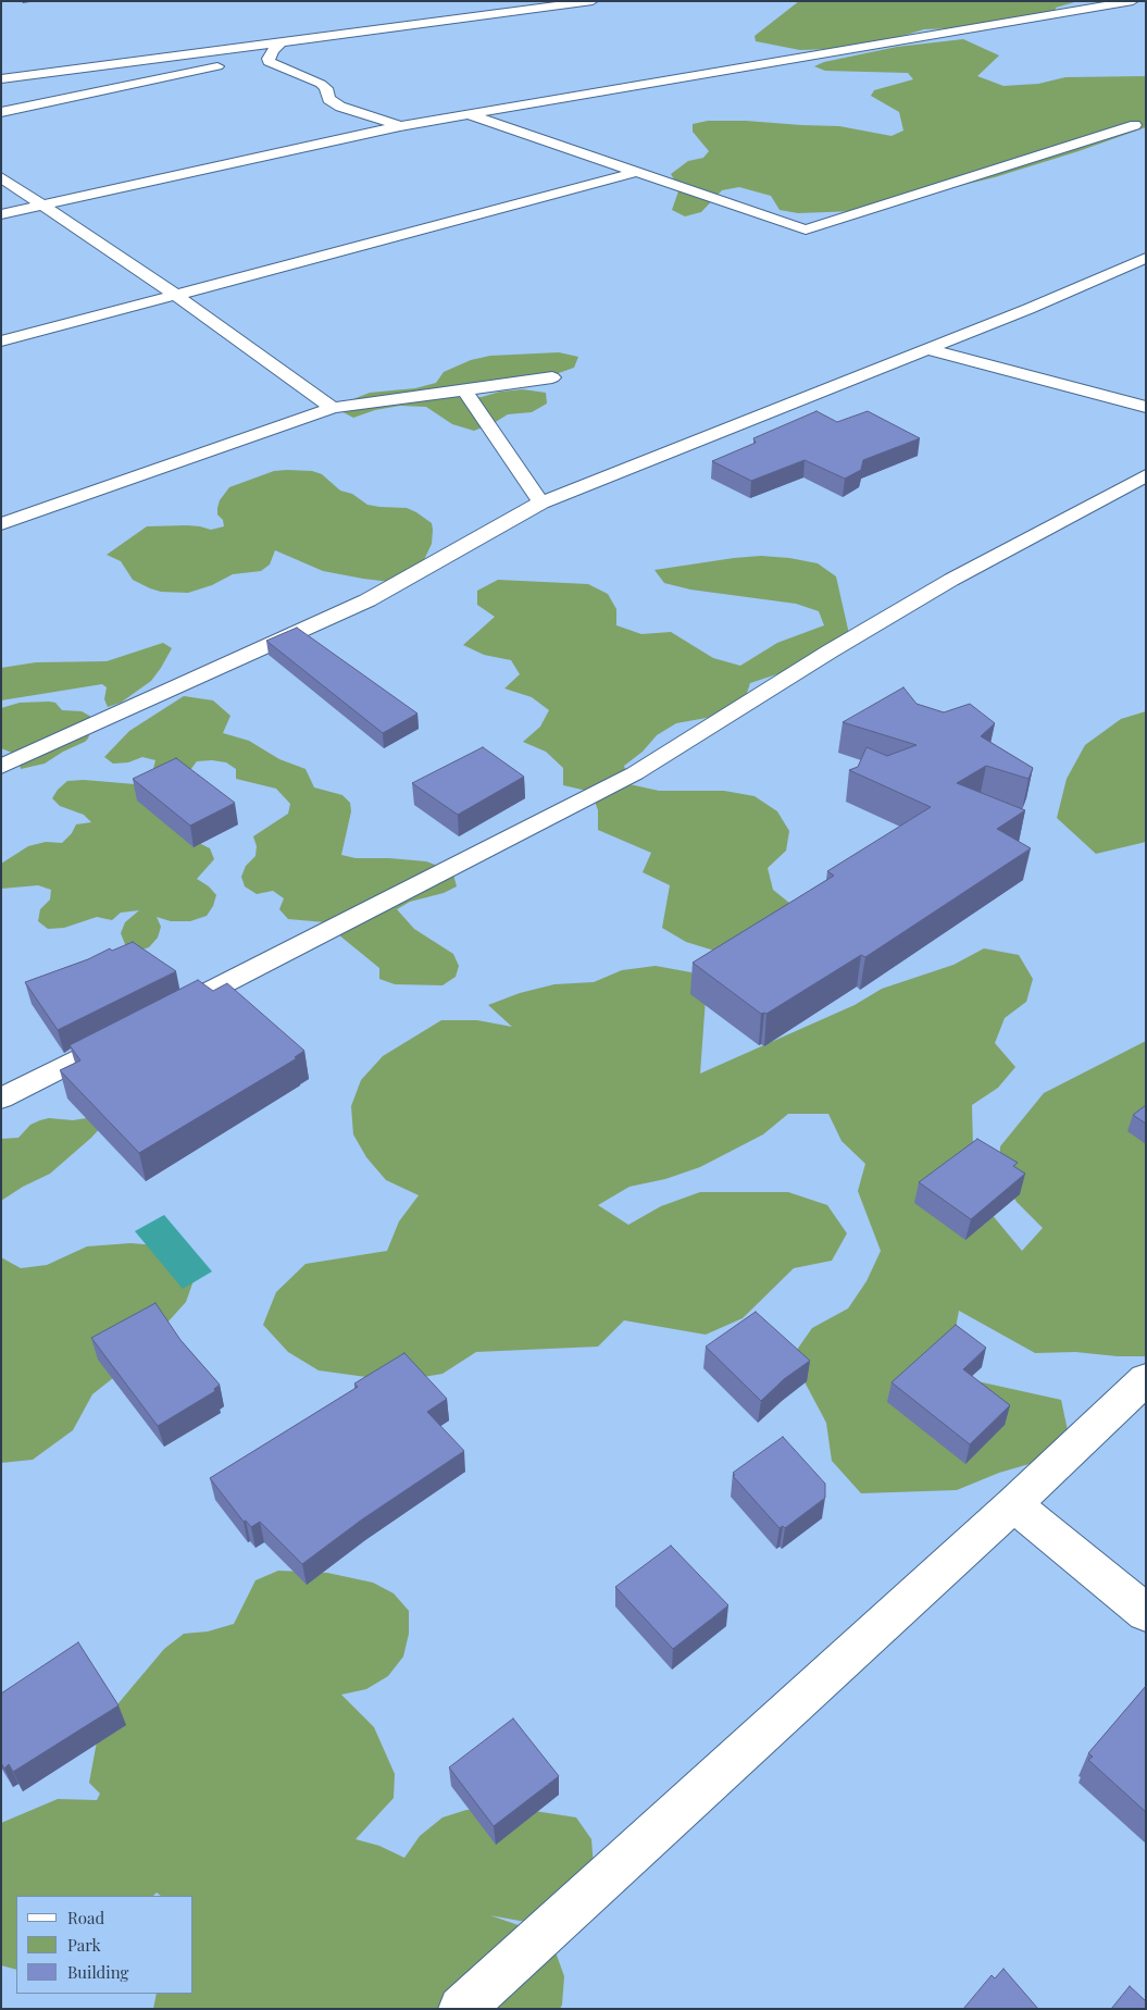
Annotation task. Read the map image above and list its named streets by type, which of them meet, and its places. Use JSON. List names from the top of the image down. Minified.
{"legend":["Road","Park","Building"]}
